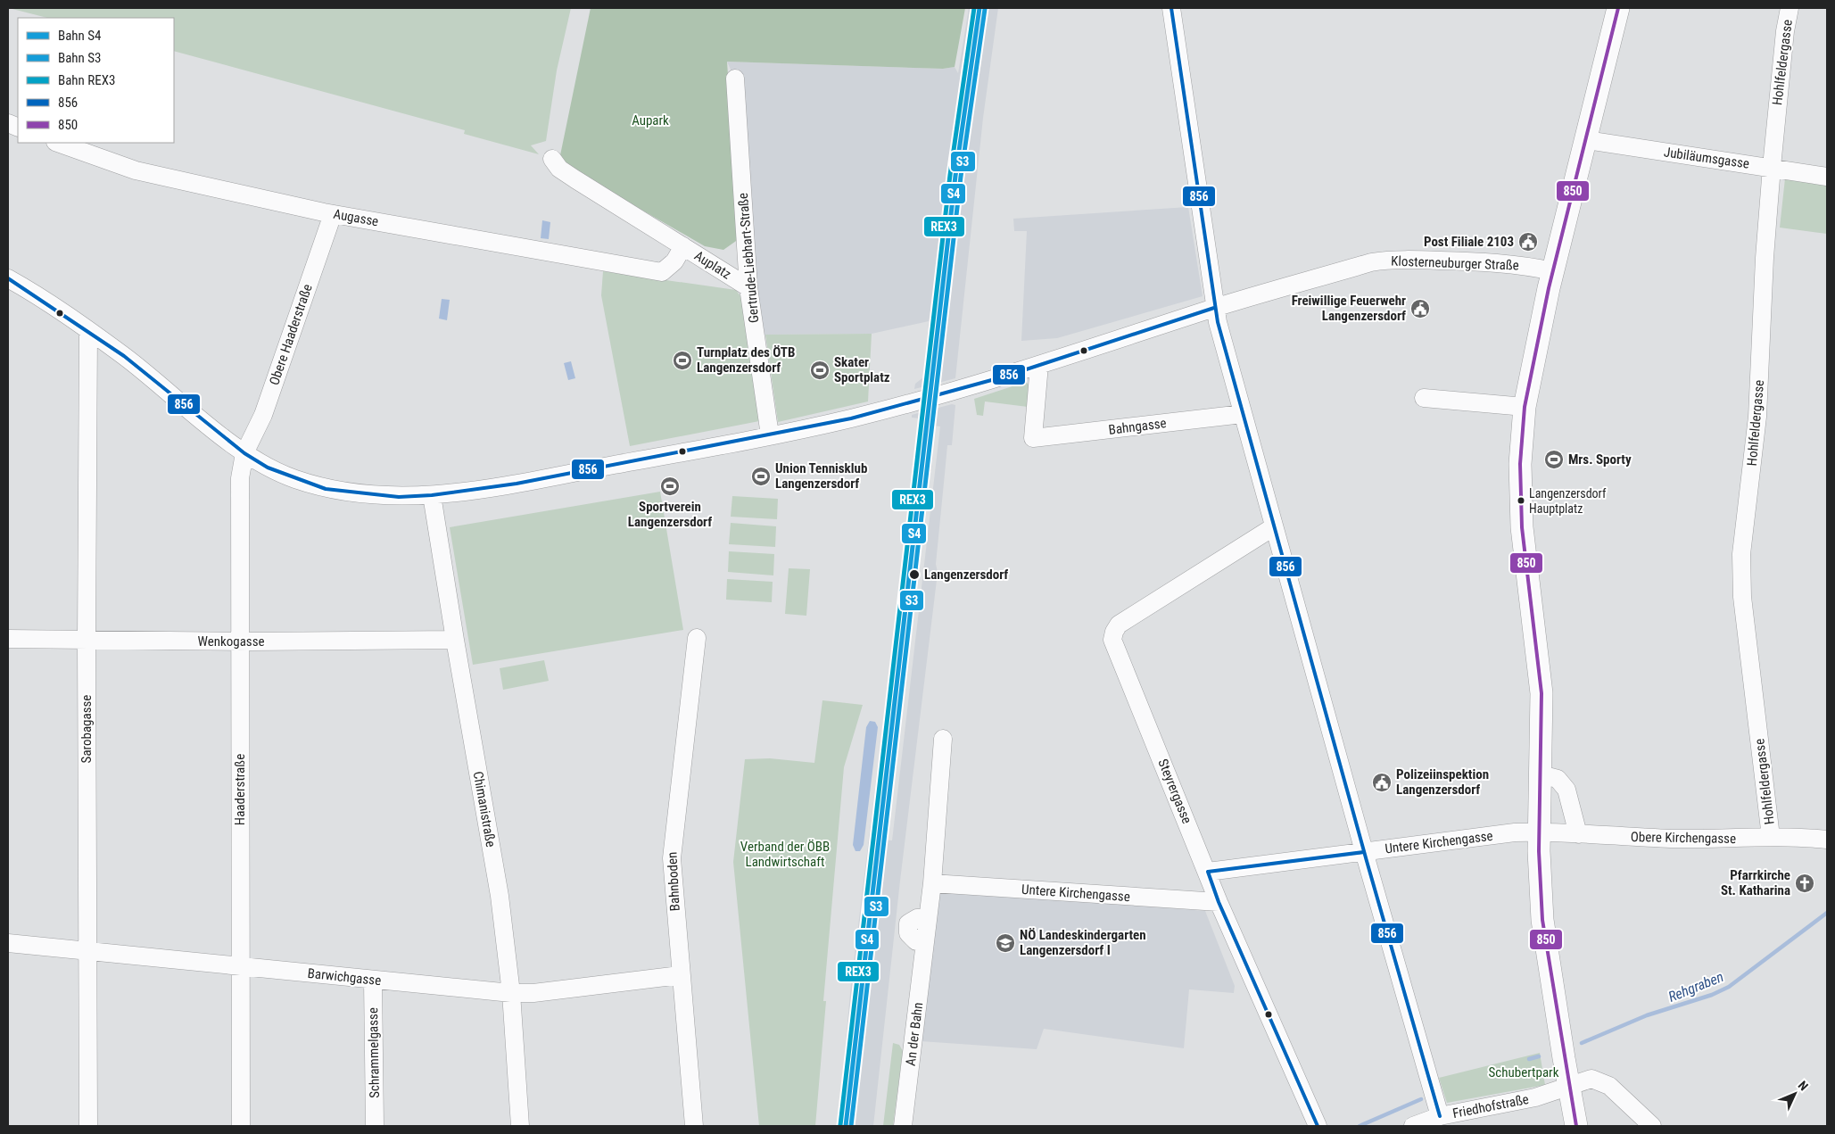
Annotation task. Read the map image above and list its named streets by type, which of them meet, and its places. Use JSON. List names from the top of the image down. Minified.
{"streets":{"street":["Hohlfeldergasse","Jubiläumsgasse","Augasse","Gertrude-Liebhart-Straße","Klosterneuburger Straße","Auplatz","Obere Haaderstraße","Bahngasse","Wenkogasse","Sarobagasse","Haaderstraße","Steyrergasse","Chimanistraße","Obere Kirchengasse","Untere Kirchengasse","Bahnboden","Barwichgasse","An der Bahn","Schrammelgasse","Friedhofstraße"]},"crossings":[["Hohlfeldergasse","Jubiläumsgasse"],["Hohlfeldergasse","Obere Kirchengasse"],["Augasse","Auplatz"],["Augasse","Obere Haaderstraße"],["Gertrude-Liebhart-Straße","Klosterneuburger Straße"],["Gertrude-Liebhart-Straße","Auplatz"],["Klosterneuburger Straße","Obere Haaderstraße"],["Klosterneuburger Straße","Bahngasse"],["Klosterneuburger Straße","Sarobagasse"],["Klosterneuburger Straße","Haaderstraße"],["Klosterneuburger Straße","Chimanistraße"],["Obere Haaderstraße","Haaderstraße"],["Wenkogasse","Sarobagasse"],["Wenkogasse","Haaderstraße"],["Wenkogasse","Chimanistraße"],["Sarobagasse","Barwichgasse"],["Haaderstraße","Barwichgasse"],["Steyrergasse","Untere Kirchengasse"],["Chimanistraße","Barwichgasse"],["Obere Kirchengasse","Untere Kirchengasse"],["Untere Kirchengasse","An der Bahn"],["Bahnboden","Barwichgasse"],["Barwichgasse","Schrammelgasse"]],"water":["Rehgraben"],"parks":["Aupark","Verband der ÖBB Landwirtschaft","Schubertpark"],"places":{"public building":["Post Filiale 2103","Freiwillige Feuerwehr Langenzersdorf","Polizeiinspektion Langenzersdorf"],"sports":["Turnplatz des ÖTB Langenzersdorf","Skater Sportplatz","Mrs. Sporty","Union Tennisklub Langenzersdorf","Sportverein Langenzersdorf"],"other":["Langenzersdorf Hauptplatz","Langenzersdorf"],"church":["Pfarrkirche St. Katharina"],"school or university":["NÖ Landeskindergarten Langenzersdorf I"]},"lines":["rail line S4","rail line REX3","transit line 856","transit line 850","rail line S3"],"legend":["Bahn S4","Bahn S3","Bahn REX3","856","850"],"north":"top right"}
